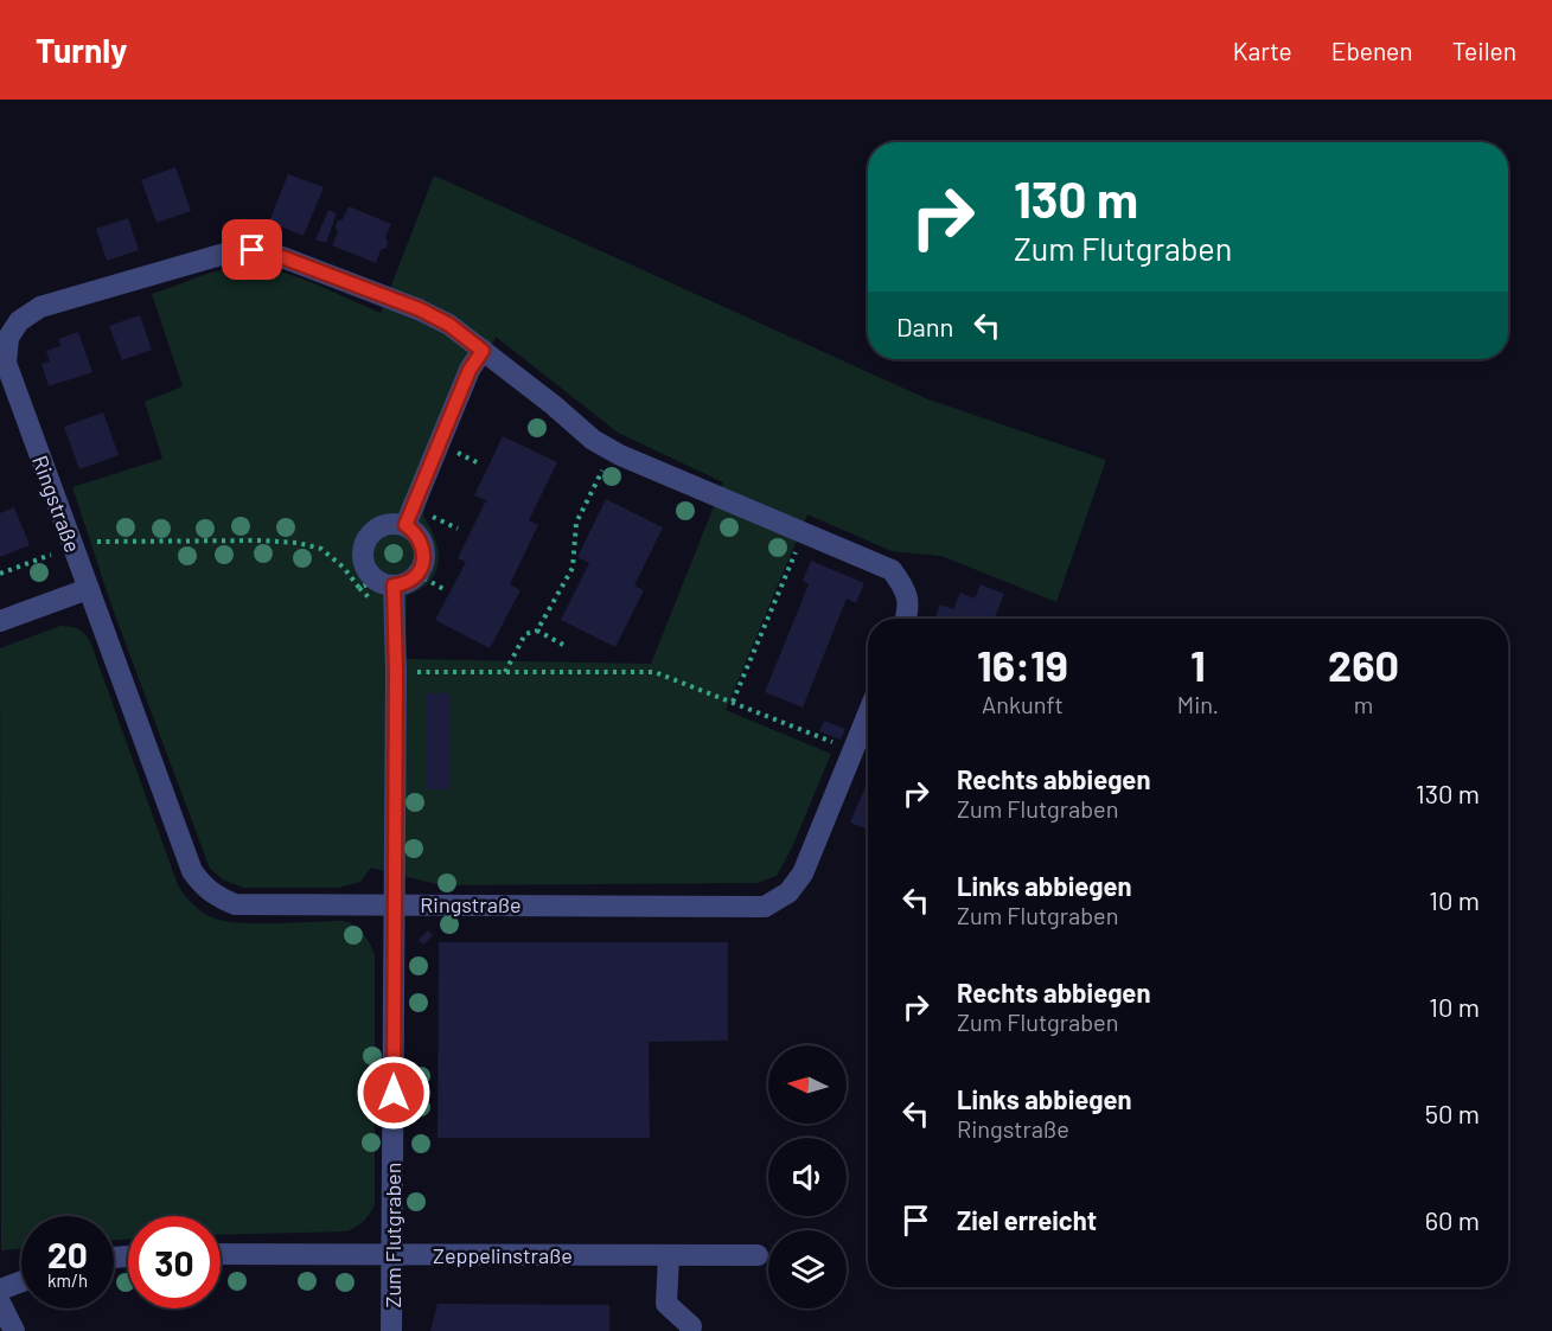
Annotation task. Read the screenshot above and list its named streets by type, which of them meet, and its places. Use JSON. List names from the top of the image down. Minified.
{"streets":{"street":["Ringstraße","Zum Flutgraben","Zeppelinstraße"]},"crossings":[["Ringstraße","Zum Flutgraben"],["Zum Flutgraben","Zeppelinstraße"]],"north":"left","page":{"header":"Turnly","nav":["Karte","Ebenen","Teilen"],"turn":["130 m","Zum Flutgraben"],"then":"Dann","eta":["16:19","Ankunft","1","Min.","260","m"],"list":[{"name":"Rechts abbiegen","note":"Zum Flutgraben","value":"130 m"},{"name":"Links abbiegen","note":"Zum Flutgraben","value":"10 m"},{"name":"Rechts abbiegen","note":"Zum Flutgraben","value":"10 m"},{"name":"Links abbiegen","note":"Ringstraße","value":"50 m"},{"name":"Ziel erreicht","value":"60 m"}],"speed":"20 km/h","limit":"30"}}
